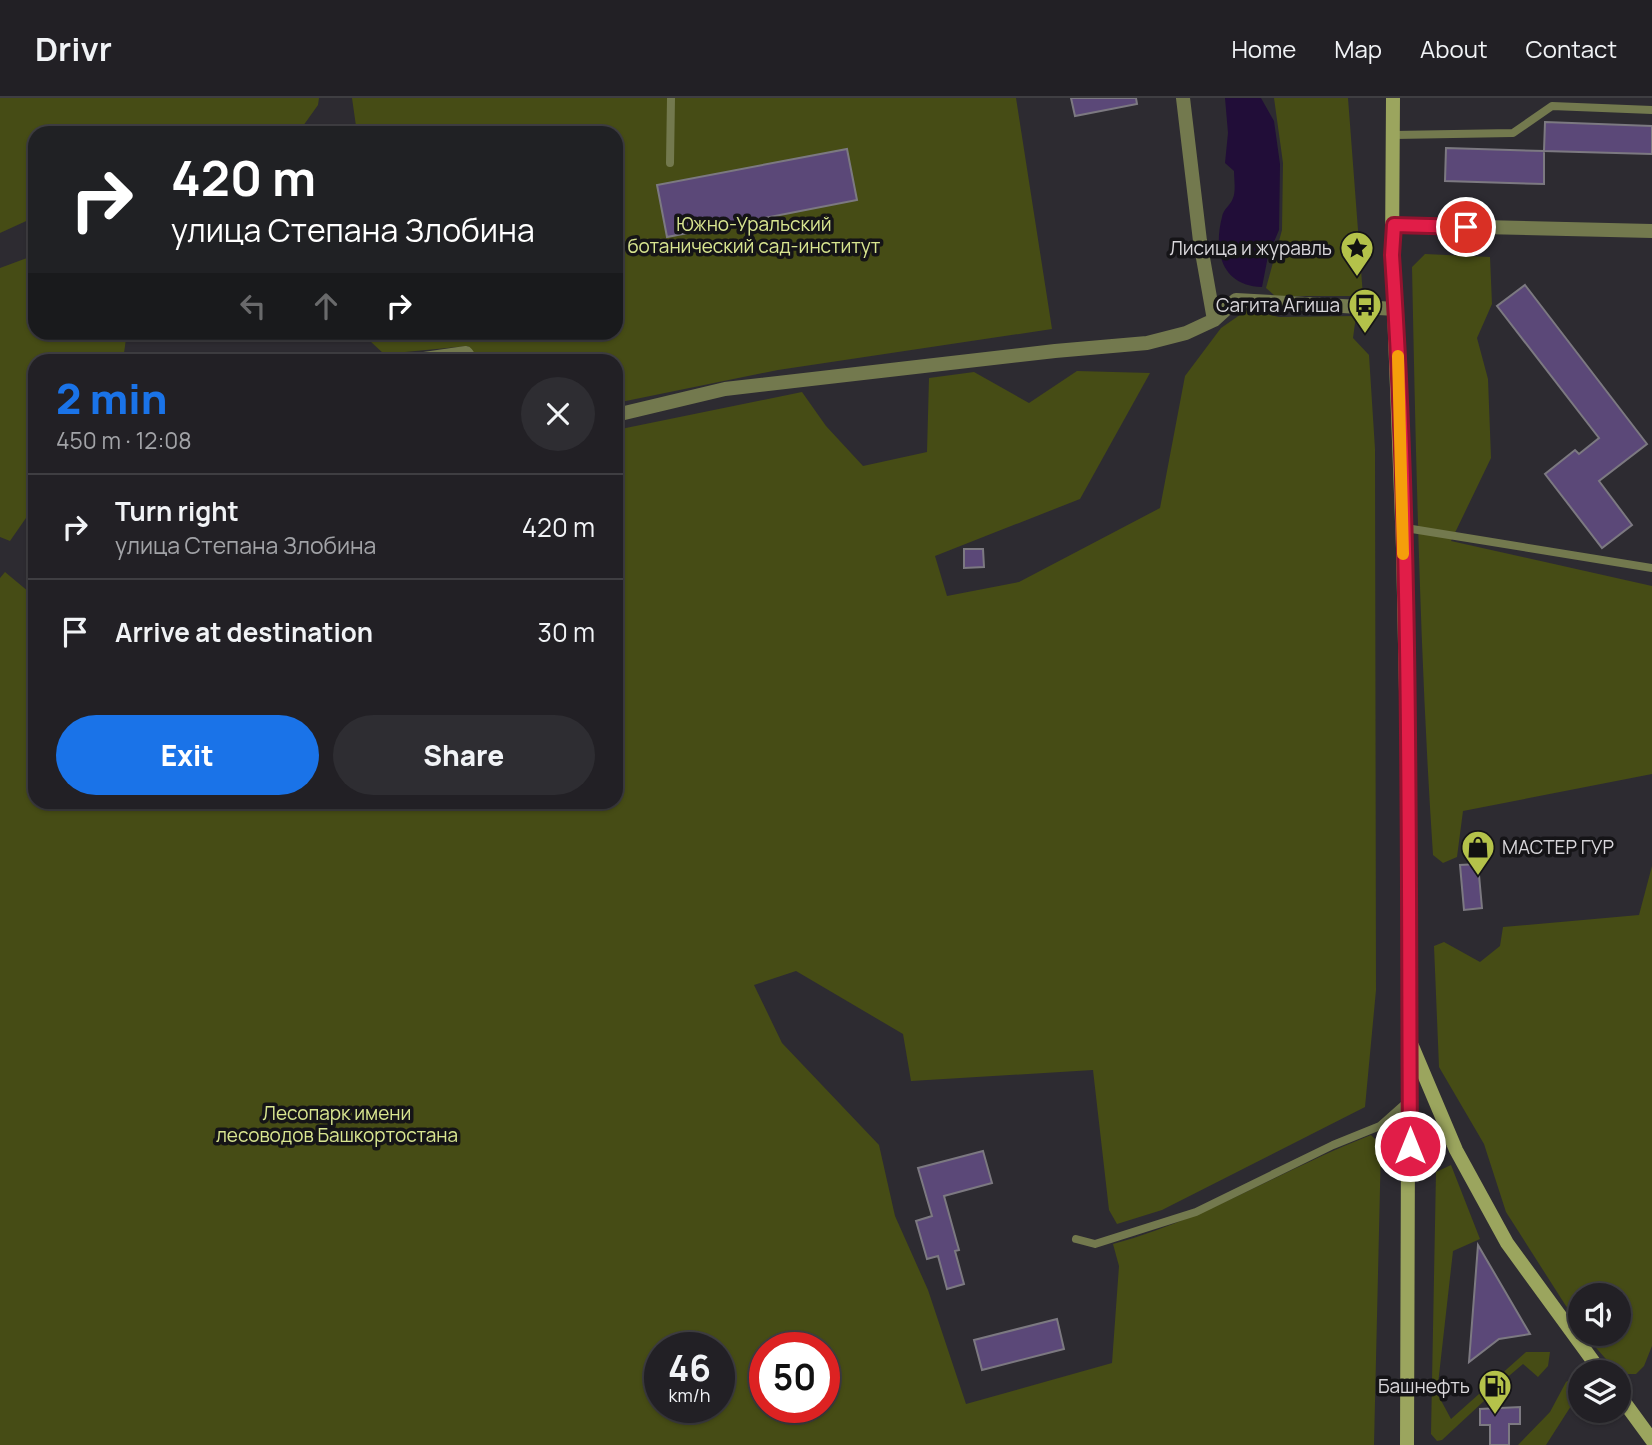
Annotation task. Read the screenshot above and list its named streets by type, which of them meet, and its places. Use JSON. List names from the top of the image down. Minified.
{"parks":["Южно-Уральский ботанический сад-институт","Лесопарк имени лесоводов Башкортостана"],"places":{"place":["Лисица и журавль"],"bus stop":["Сагита Агиша"],"shop":["МАСТЕР ГУР"],"fuel station":["Башнефть"]},"page":{"header":"Drivr","nav":["Home","Map","About","Contact"],"turn":["420 m","улица Степана Злобина"],"heading":["2 min","450 m · 12:08"],"list":[{"name":"Turn right","note":"улица Степана Злобина","value":"420 m"},{"name":"Arrive at destination","value":"30 m"}],"buttons":["Exit","Share"],"speed":"46 km/h","limit":"50"}}
